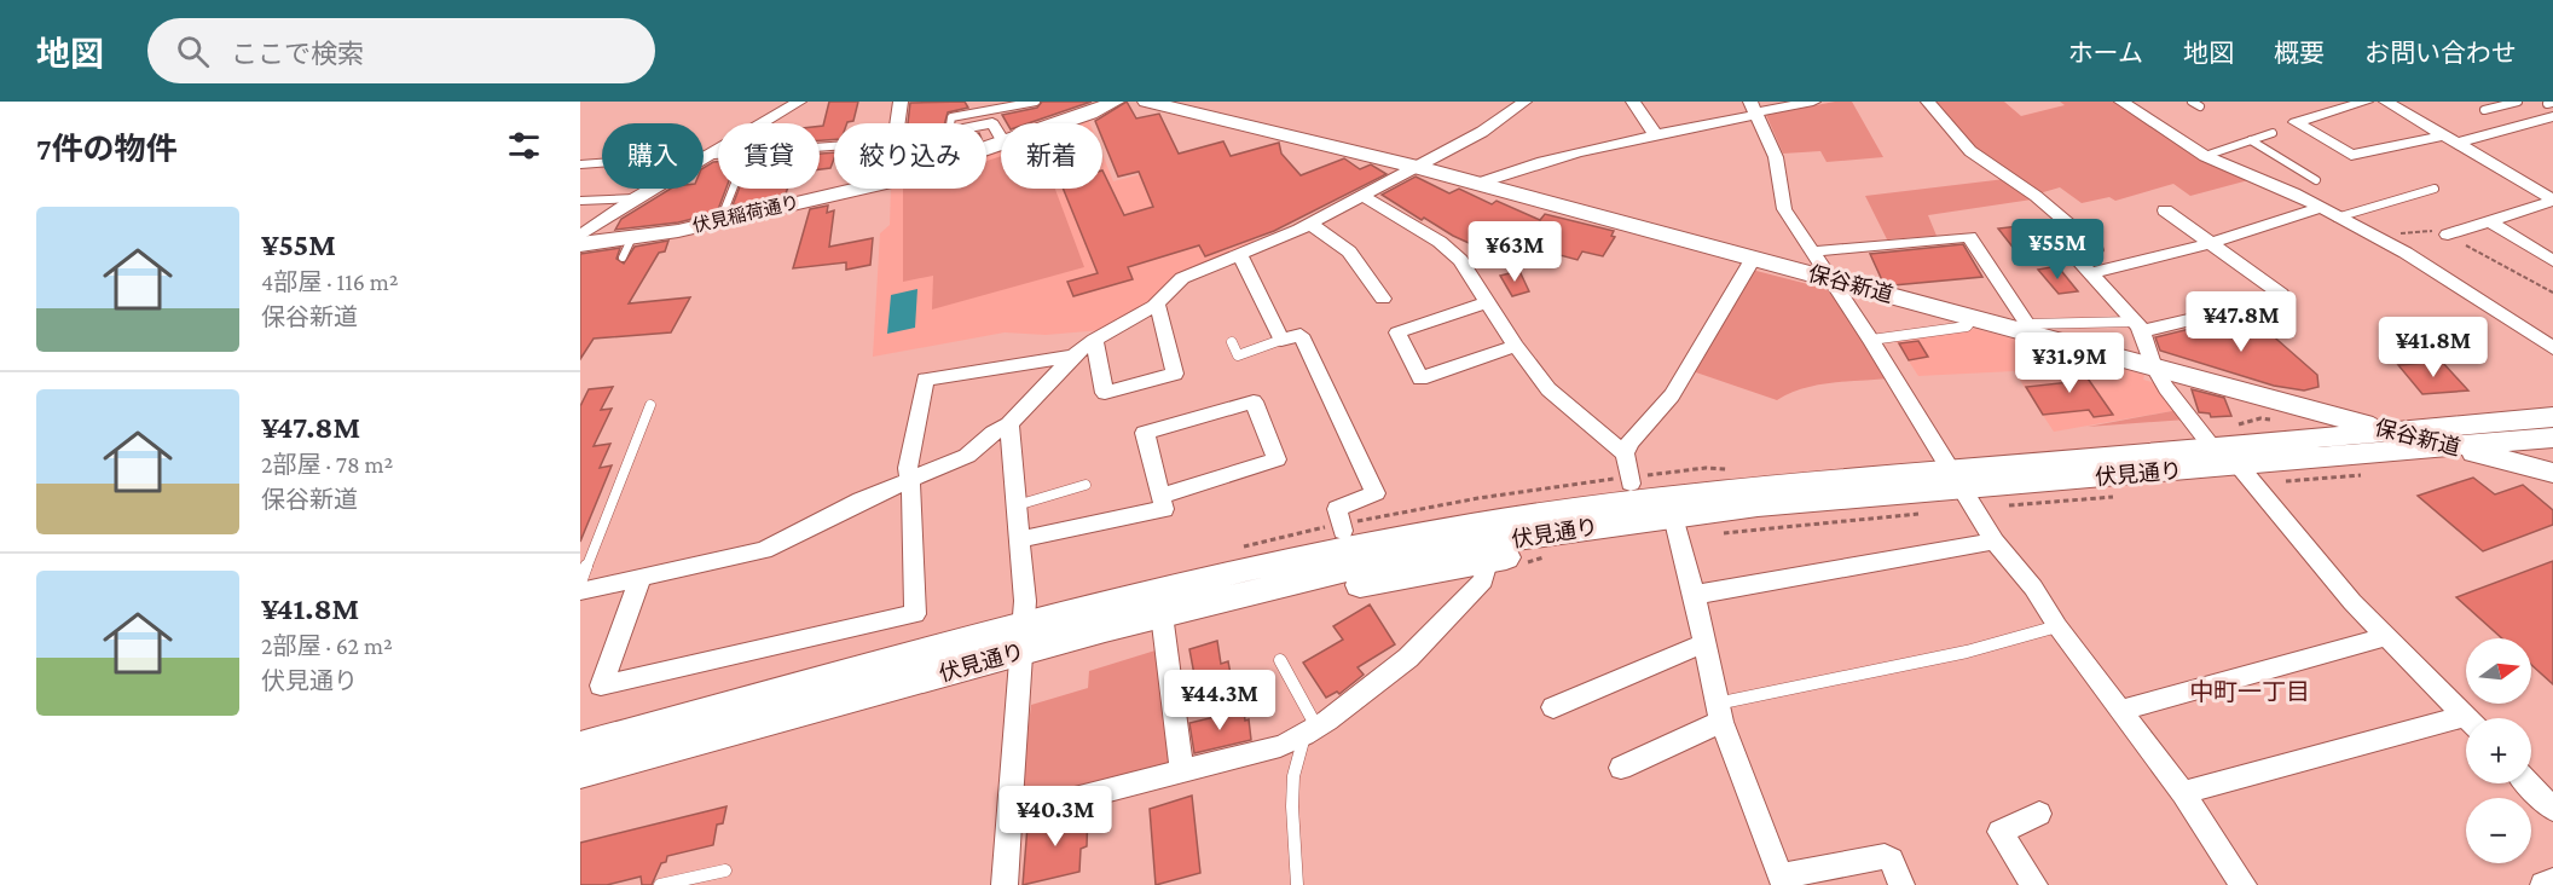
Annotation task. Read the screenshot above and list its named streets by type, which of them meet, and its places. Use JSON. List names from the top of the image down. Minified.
{"streets":{"main road":["伏見稲荷通り","保谷新道","伏見通り"]},"crossings":[["保谷新道","伏見通り"]],"districts":["中町一丁目"],"north":"right","page":{"header":"地図","search":"ここで検索","nav":["ホーム","地図","概要","お問い合わせ"],"heading":"7件の物件","chip":["購入","賃貸","絞り込み","新着"],"list":[{"name":"¥55M","note":"4部屋 · 116 m² · 保谷新道"},{"name":"¥47.8M","note":"2部屋 · 78 m² · 保谷新道"},{"name":"¥41.8M","note":"2部屋 · 62 m² · 伏見通り"}],"price":["¥55M","¥63M","¥47.8M","¥41.8M","¥31.9M","¥44.3M","¥40.3M"],"map_buttons":["+","−"]}}
